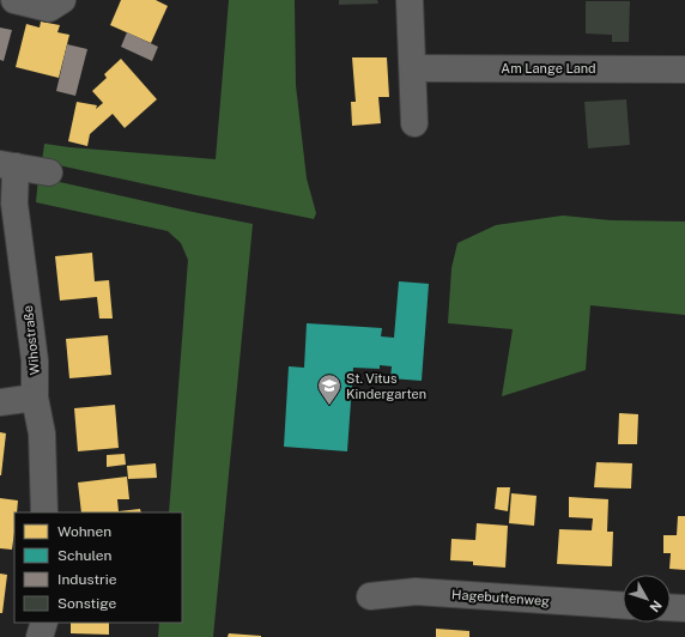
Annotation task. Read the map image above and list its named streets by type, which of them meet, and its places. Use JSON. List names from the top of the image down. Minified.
{"streets":{"street":["Am Lange Land","Wihostraße","Hagebuttenweg"]},"places":{"school or university":["St. Vitus Kindergarten"]},"legend":["Wohnen","Schulen","Industrie","Sonstige"],"north":"bottom right"}
